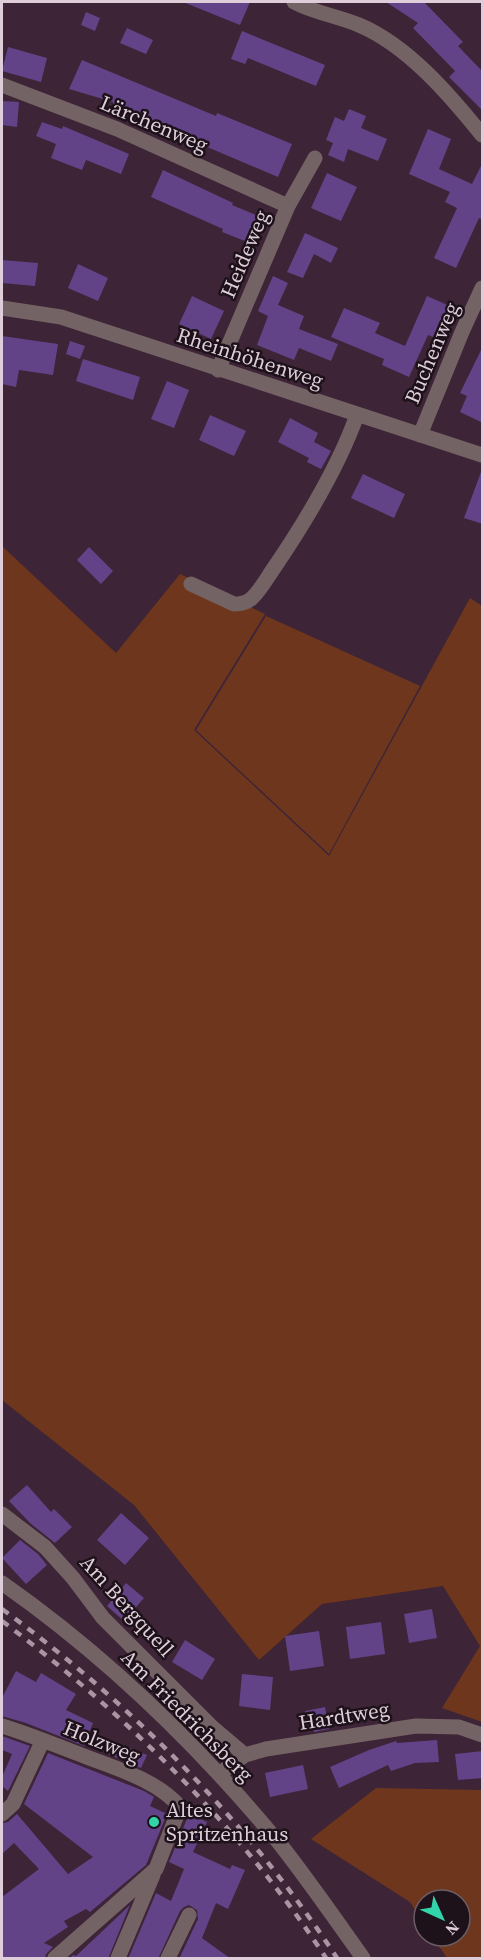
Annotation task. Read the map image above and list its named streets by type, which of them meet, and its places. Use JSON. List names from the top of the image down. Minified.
{"streets":{"street":["Lärchenweg","Heideweg","Buchenweg","Rheinhöhenweg","Am Bergquell","Am Friedrichsberg","Hardtweg","Holzweg"]},"crossings":[["Lärchenweg","Heideweg"],["Heideweg","Rheinhöhenweg"],["Buchenweg","Rheinhöhenweg"],["Am Bergquell","Hardtweg"],["Am Friedrichsberg","Hardtweg"]],"places":["Altes Spritzenhaus"],"north":"bottom right"}
